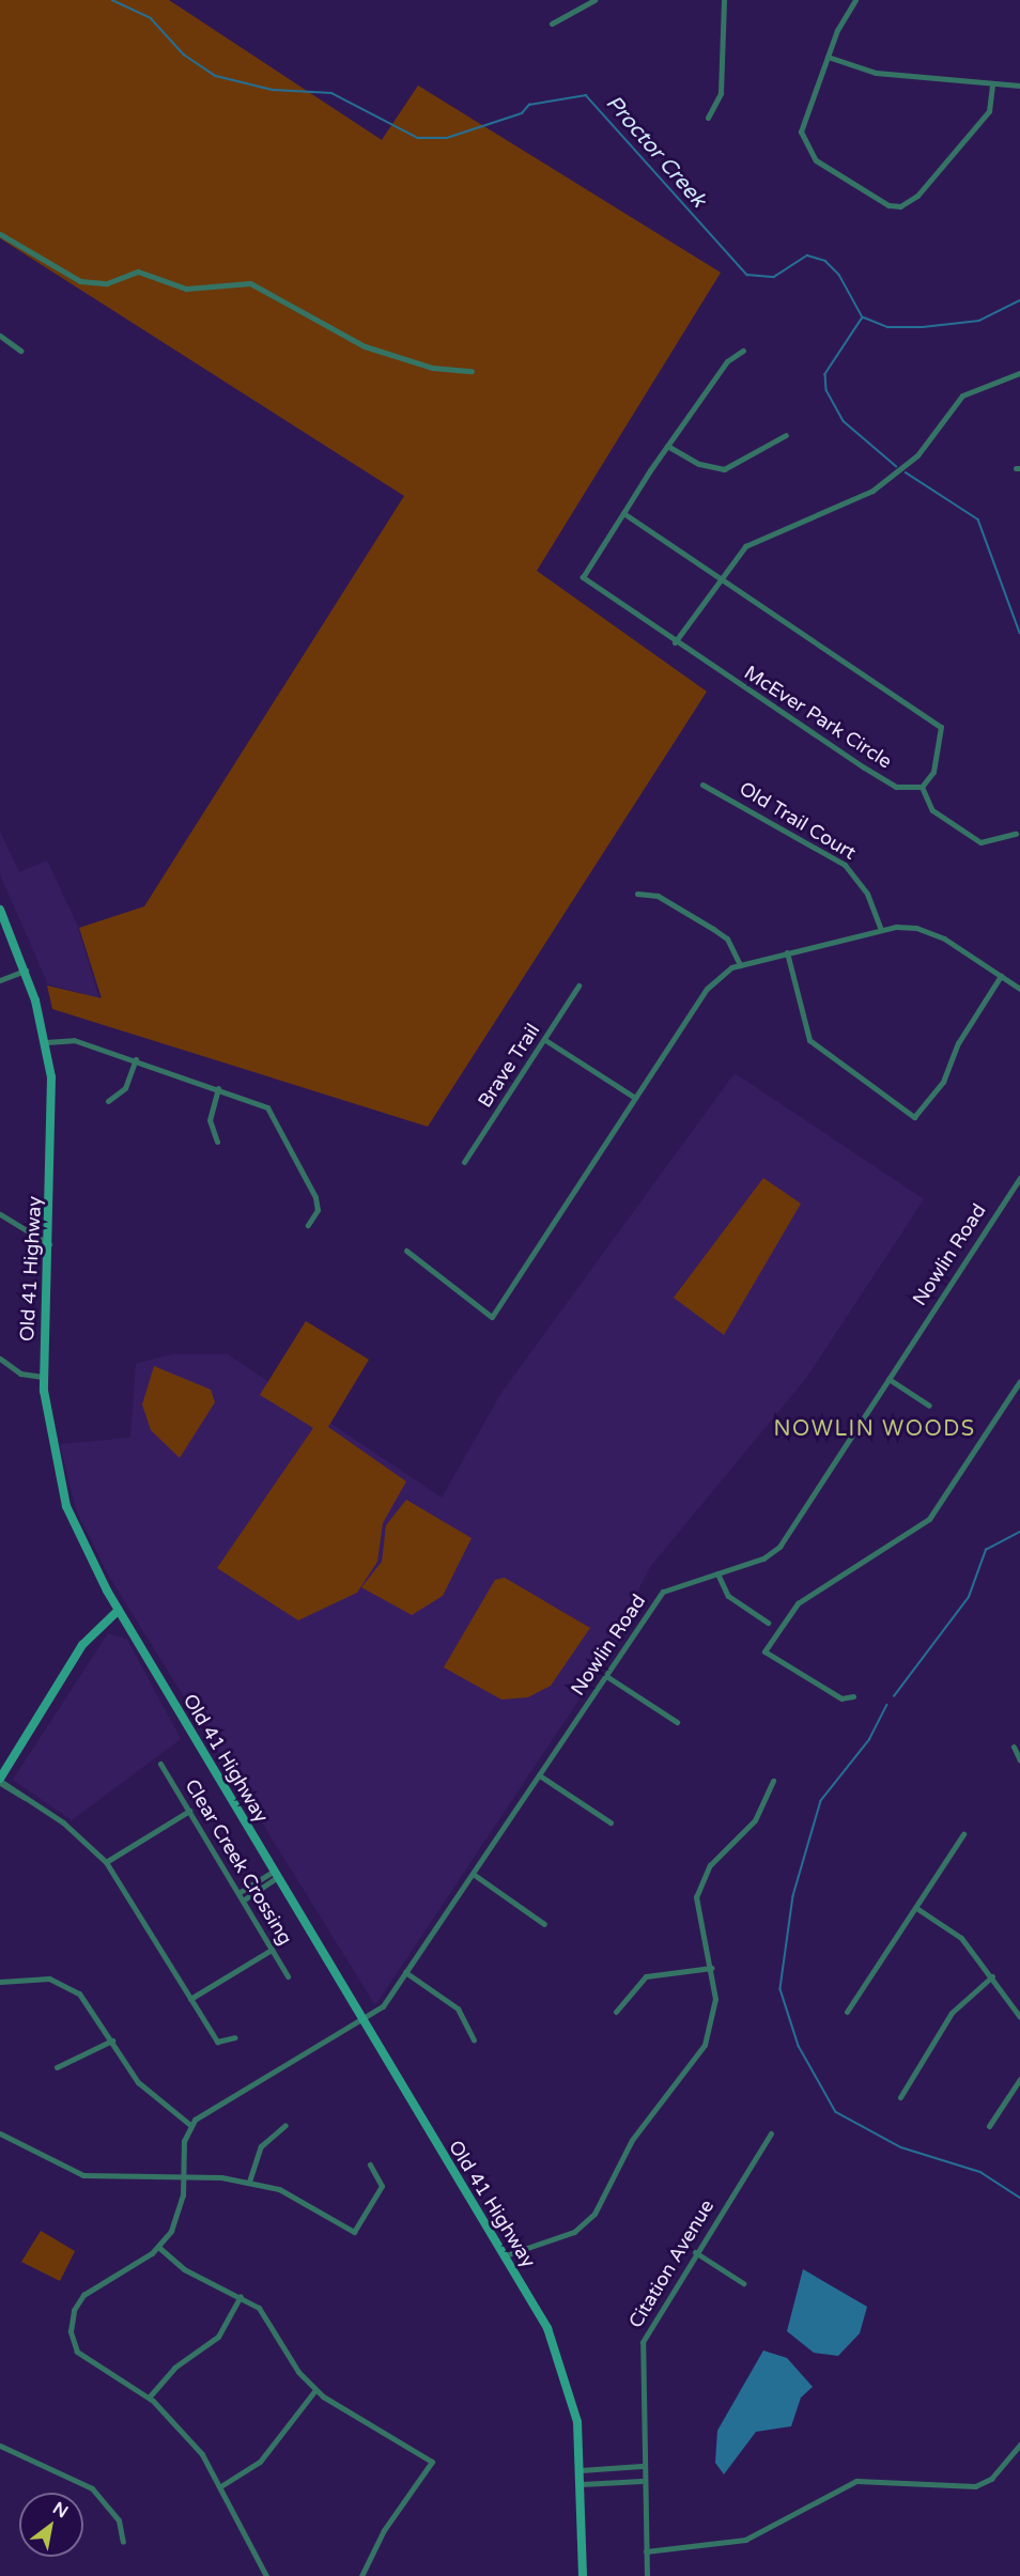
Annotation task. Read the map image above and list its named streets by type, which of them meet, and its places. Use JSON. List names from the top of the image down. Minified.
{"streets":{"main road":["Old 41 Highway"],"street":["McEver Park Circle","Old Trail Court","Brave Trail","Nowlin Road","Clear Creek Crossing","Citation Avenue"]},"crossings":[["Nowlin Road","Old 41 Highway"]],"districts":["NOWLIN WOODS"],"water":["Proctor Creek"],"north":"top right"}
